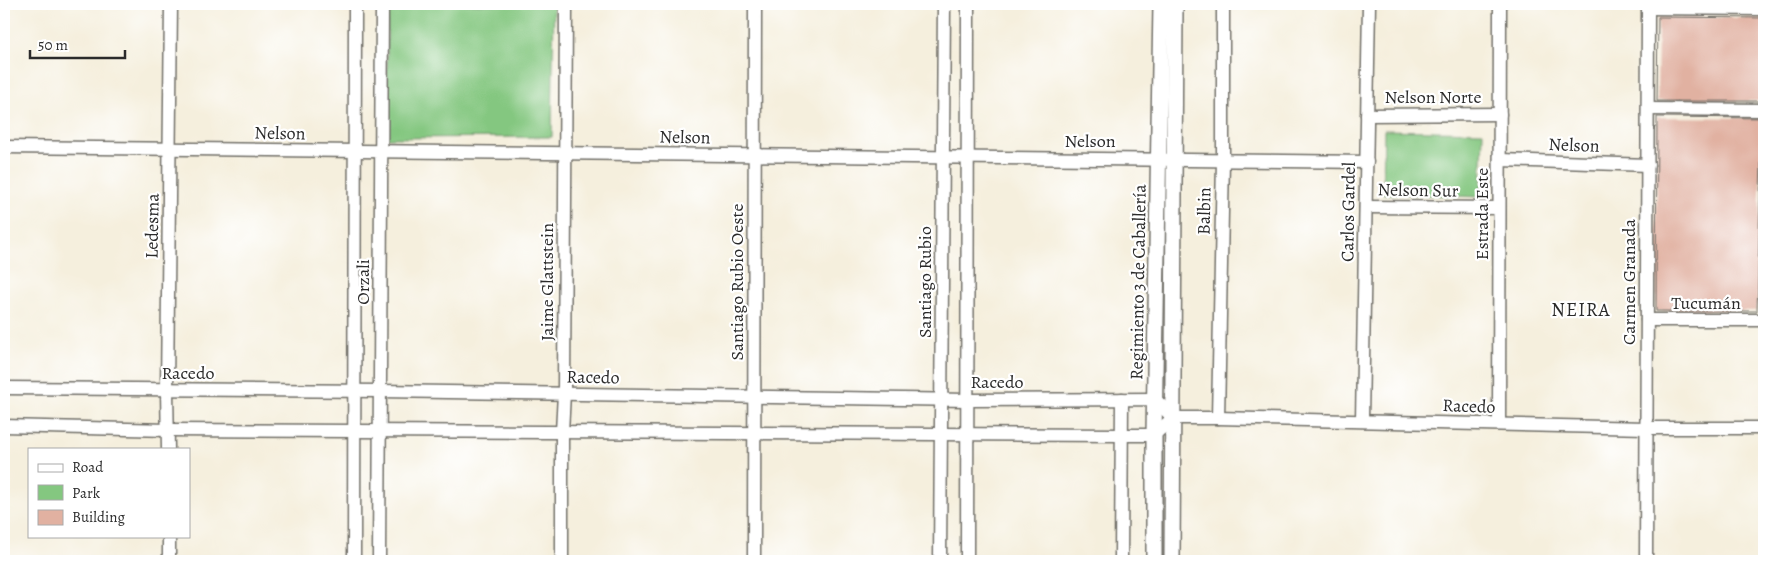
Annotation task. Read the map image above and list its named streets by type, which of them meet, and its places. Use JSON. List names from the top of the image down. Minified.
{"streets":{"street":["Nelson Norte","Nelson","Nelson Sur","Balbin","Carlos Gardel","Estrada Este","Ledesma","Orzali","Jaime Glattstein","Santiago Rubio Oeste","Santiago Rubio","Regimiento 3 de Caballería","Carmen Granada","Tucumán","Racedo"]},"crossings":[["Nelson Norte","Carlos Gardel"],["Nelson Norte","Estrada Este"],["Nelson","Balbin"],["Nelson","Carlos Gardel"],["Nelson","Estrada Este"],["Nelson","Ledesma"],["Nelson","Orzali"],["Nelson","Jaime Glattstein"],["Nelson","Santiago Rubio Oeste"],["Nelson","Santiago Rubio"],["Nelson","Regimiento 3 de Caballería"],["Nelson","Carmen Granada"],["Nelson Sur","Carlos Gardel"],["Nelson Sur","Estrada Este"],["Balbin","Racedo"],["Carlos Gardel","Racedo"],["Estrada Este","Racedo"],["Ledesma","Racedo"],["Orzali","Racedo"],["Jaime Glattstein","Racedo"],["Santiago Rubio Oeste","Racedo"],["Santiago Rubio","Racedo"],["Regimiento 3 de Caballería","Racedo"],["Carmen Granada","Tucumán"],["Carmen Granada","Racedo"]],"districts":["NEIRA"],"legend":["Road","Park","Building"],"scale_bar":"50 m"}
